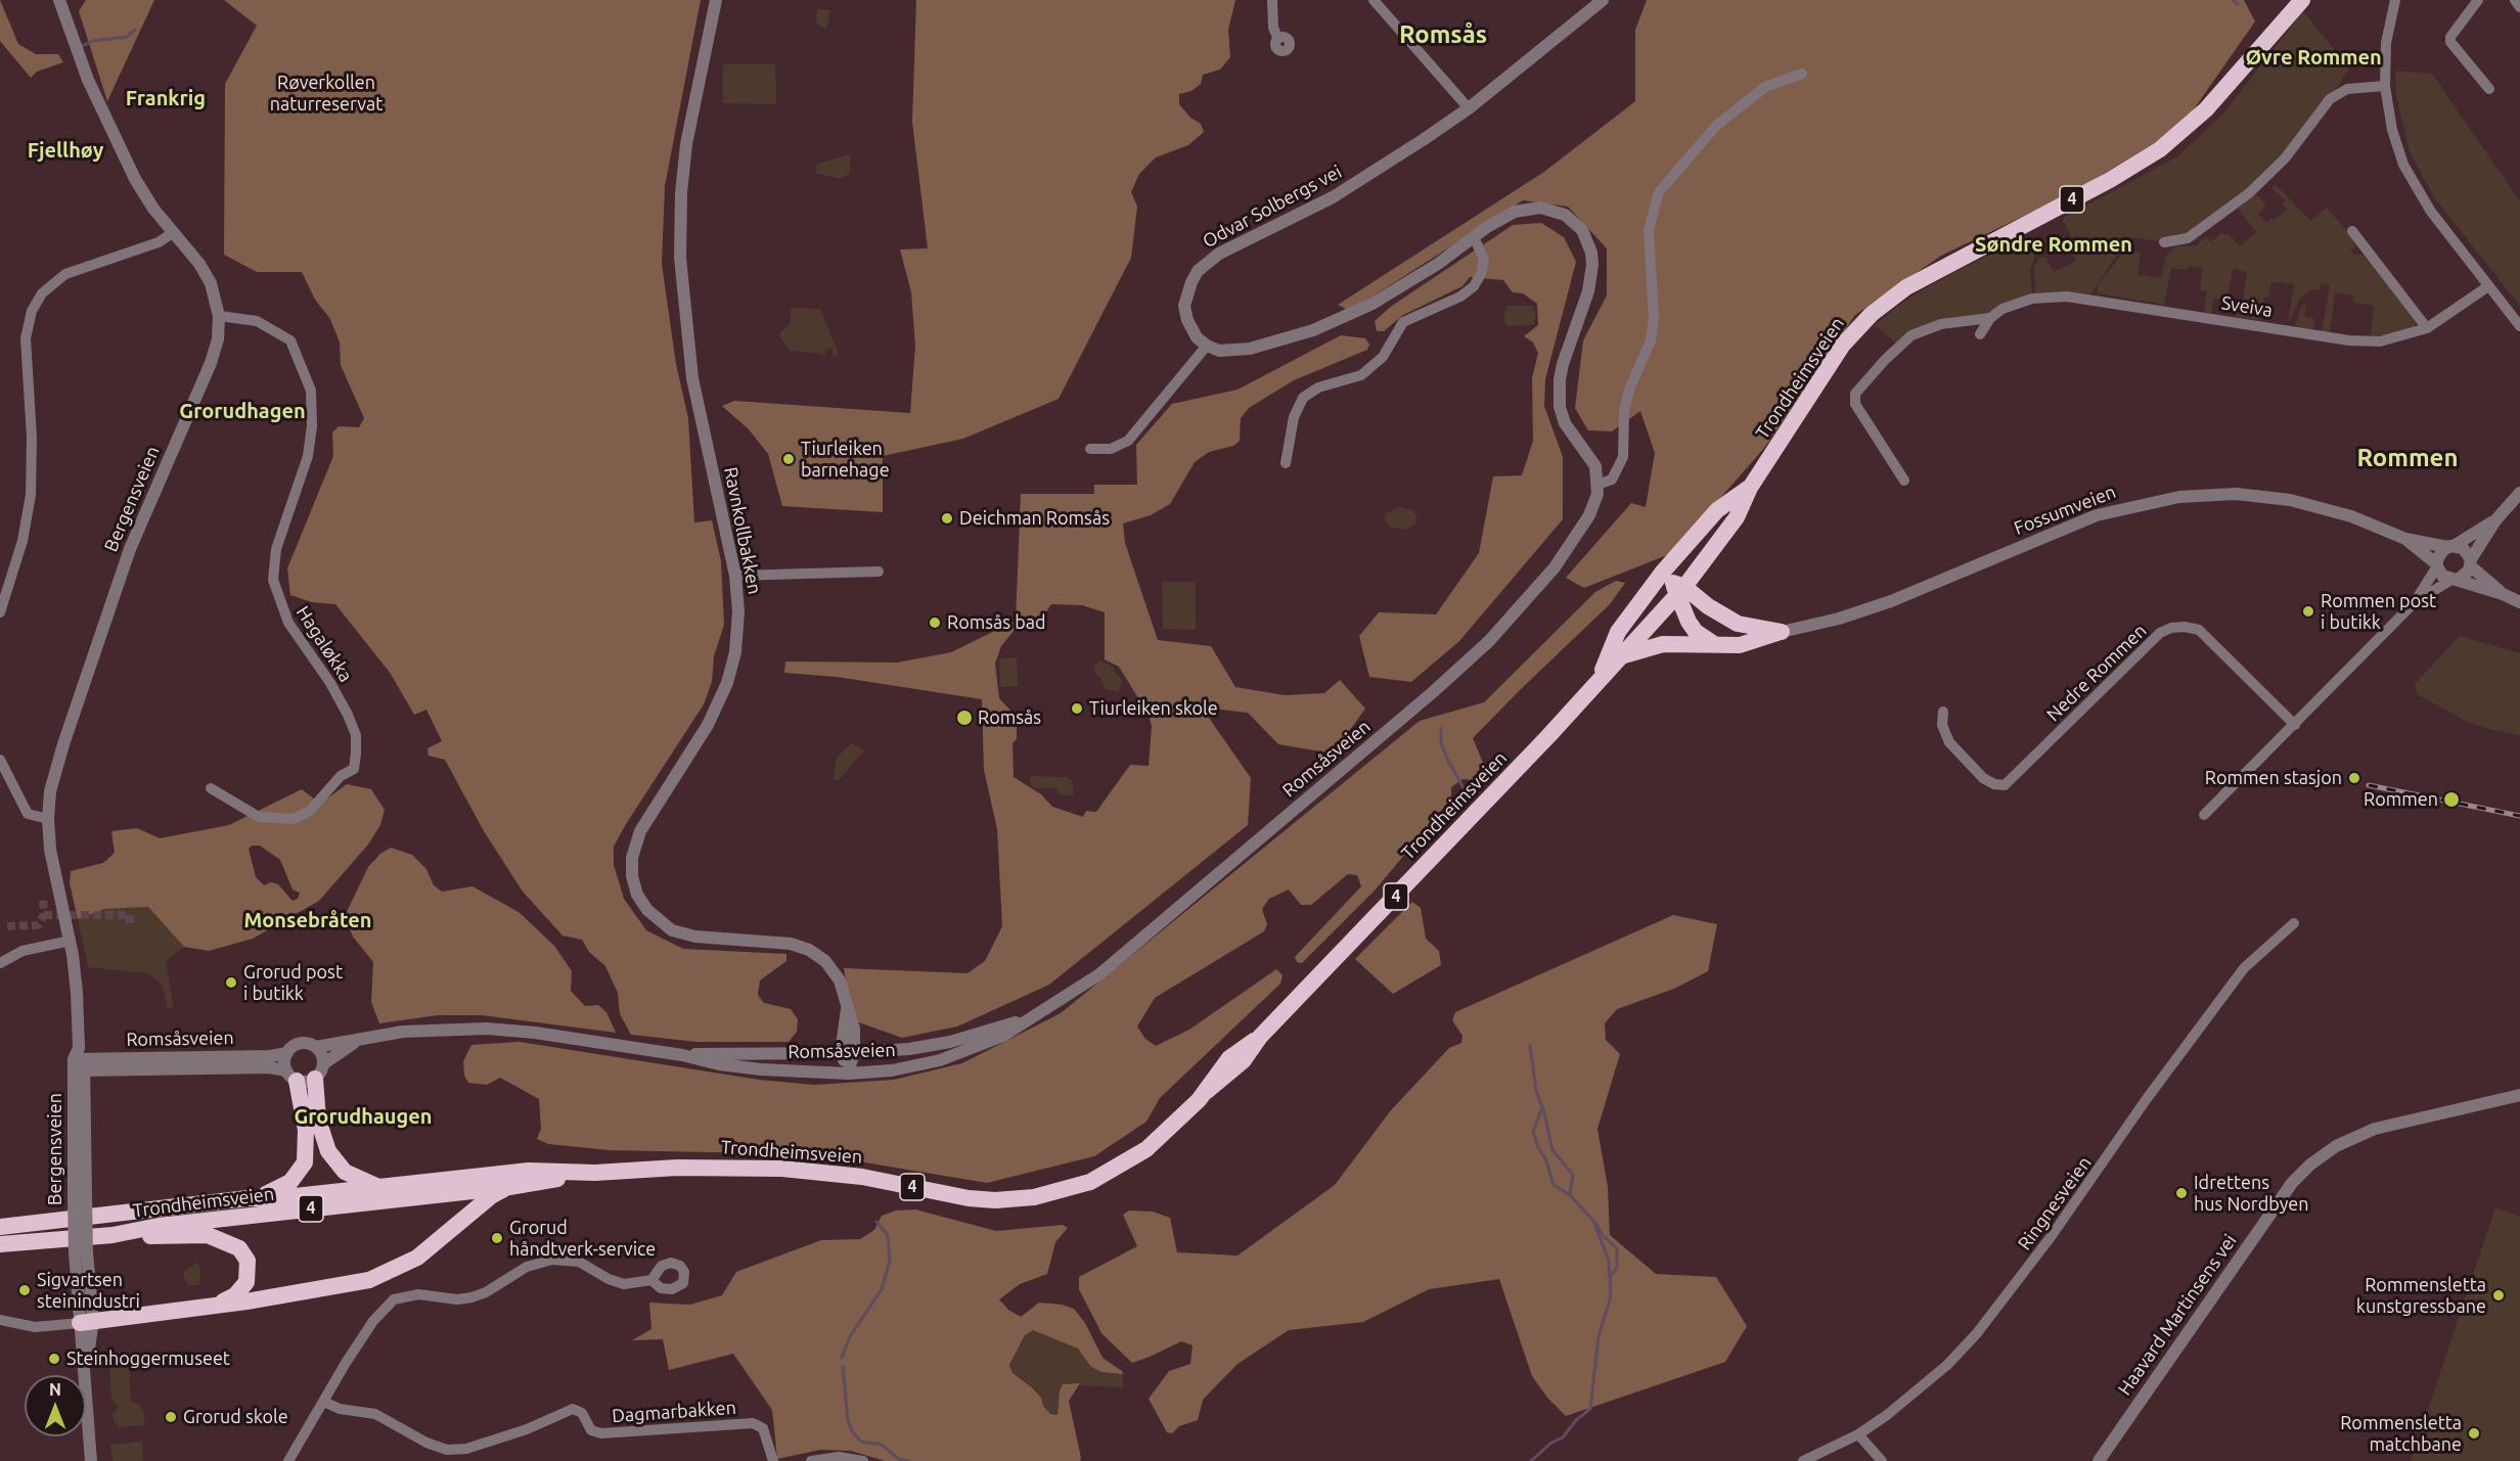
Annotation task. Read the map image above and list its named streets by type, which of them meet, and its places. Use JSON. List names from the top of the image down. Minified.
{"streets":{"highway":["4","Trondheimsveien"],"street":["Odvar Solbergs vei","Sveiva","Bergensveien","Fossumveien","Ravnkollbakken","Hagaløkka","Nedre Rommen","Romsåsveien","Ringnesveien","Haavard Martinsens vei","Dagmarbakken"]},"crossings":[["Bergensveien","Hagaløkka"],["Bergensveien","Romsåsveien"],["Ravnkollbakken","Romsåsveien"]],"districts":["Romsås","Øvre Rommen","Frankrig","Fjellhøy","Søndre Rommen","Grorudhagen","Rommen","Monsebråten","Grorudhaugen"],"parks":["Røverkollen naturreservat"],"places":["Tiurleiken barnehage","Deichman Romsås","Rommen post i butikk","Romsås bad","Tiurleiken skole","Romsås","Rommen stasjon","Rommen","Grorud post i butikk","Idrettens hus Nordbyen","Grorud håndtverk-service","Sigvartsen steinindustri","Rommensletta kunstgressbane","Steinhoggermuseet","Grorud skole","Rommensletta matchbane"],"north":"top"}
